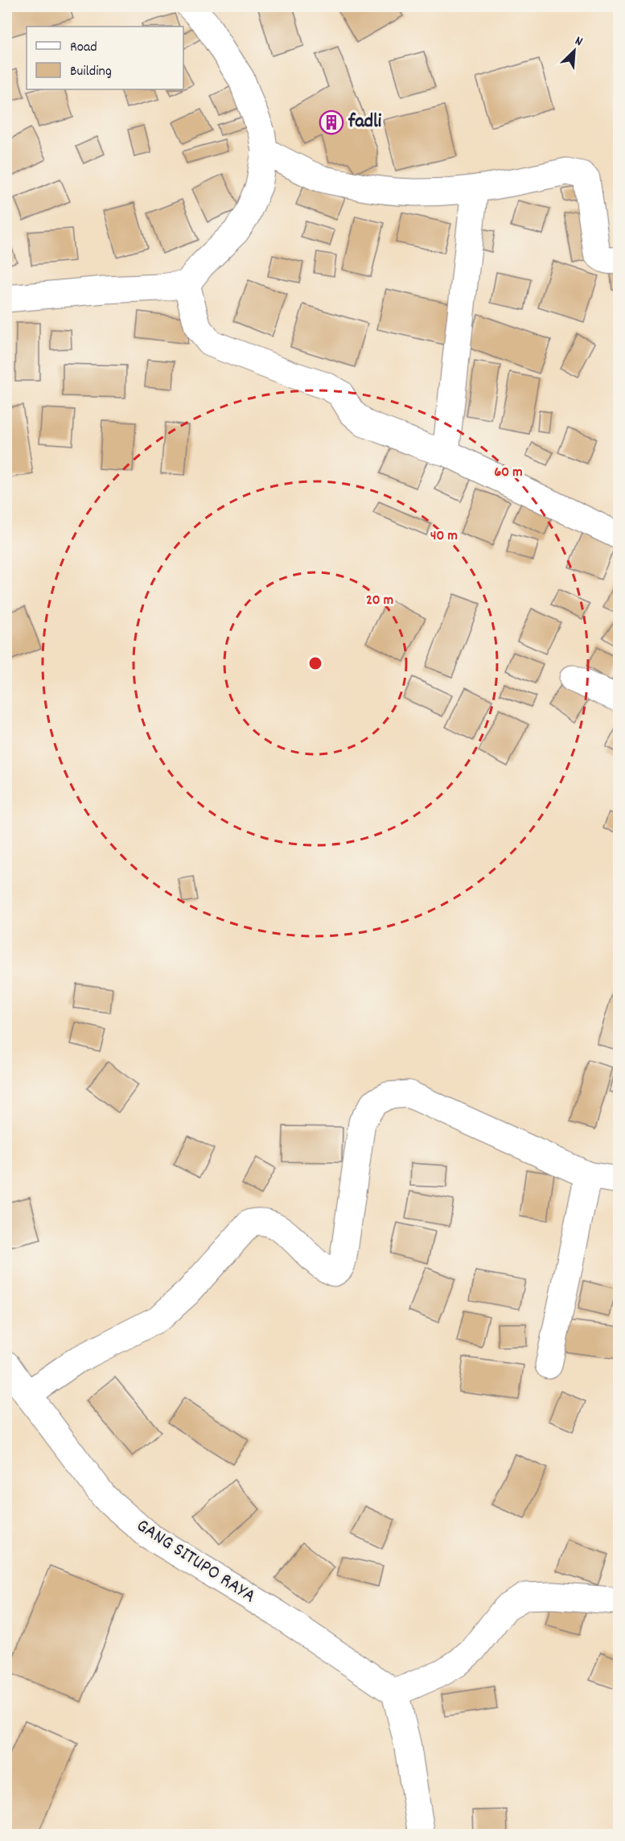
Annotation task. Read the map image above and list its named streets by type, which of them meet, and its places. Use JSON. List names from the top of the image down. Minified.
{"streets":{"street":["GANG SITUPO RAYA"]},"places":{"building":["fadli"]},"legend":["Road","Building"],"north":"top right","rings":["60 m","40 m","20 m"]}
